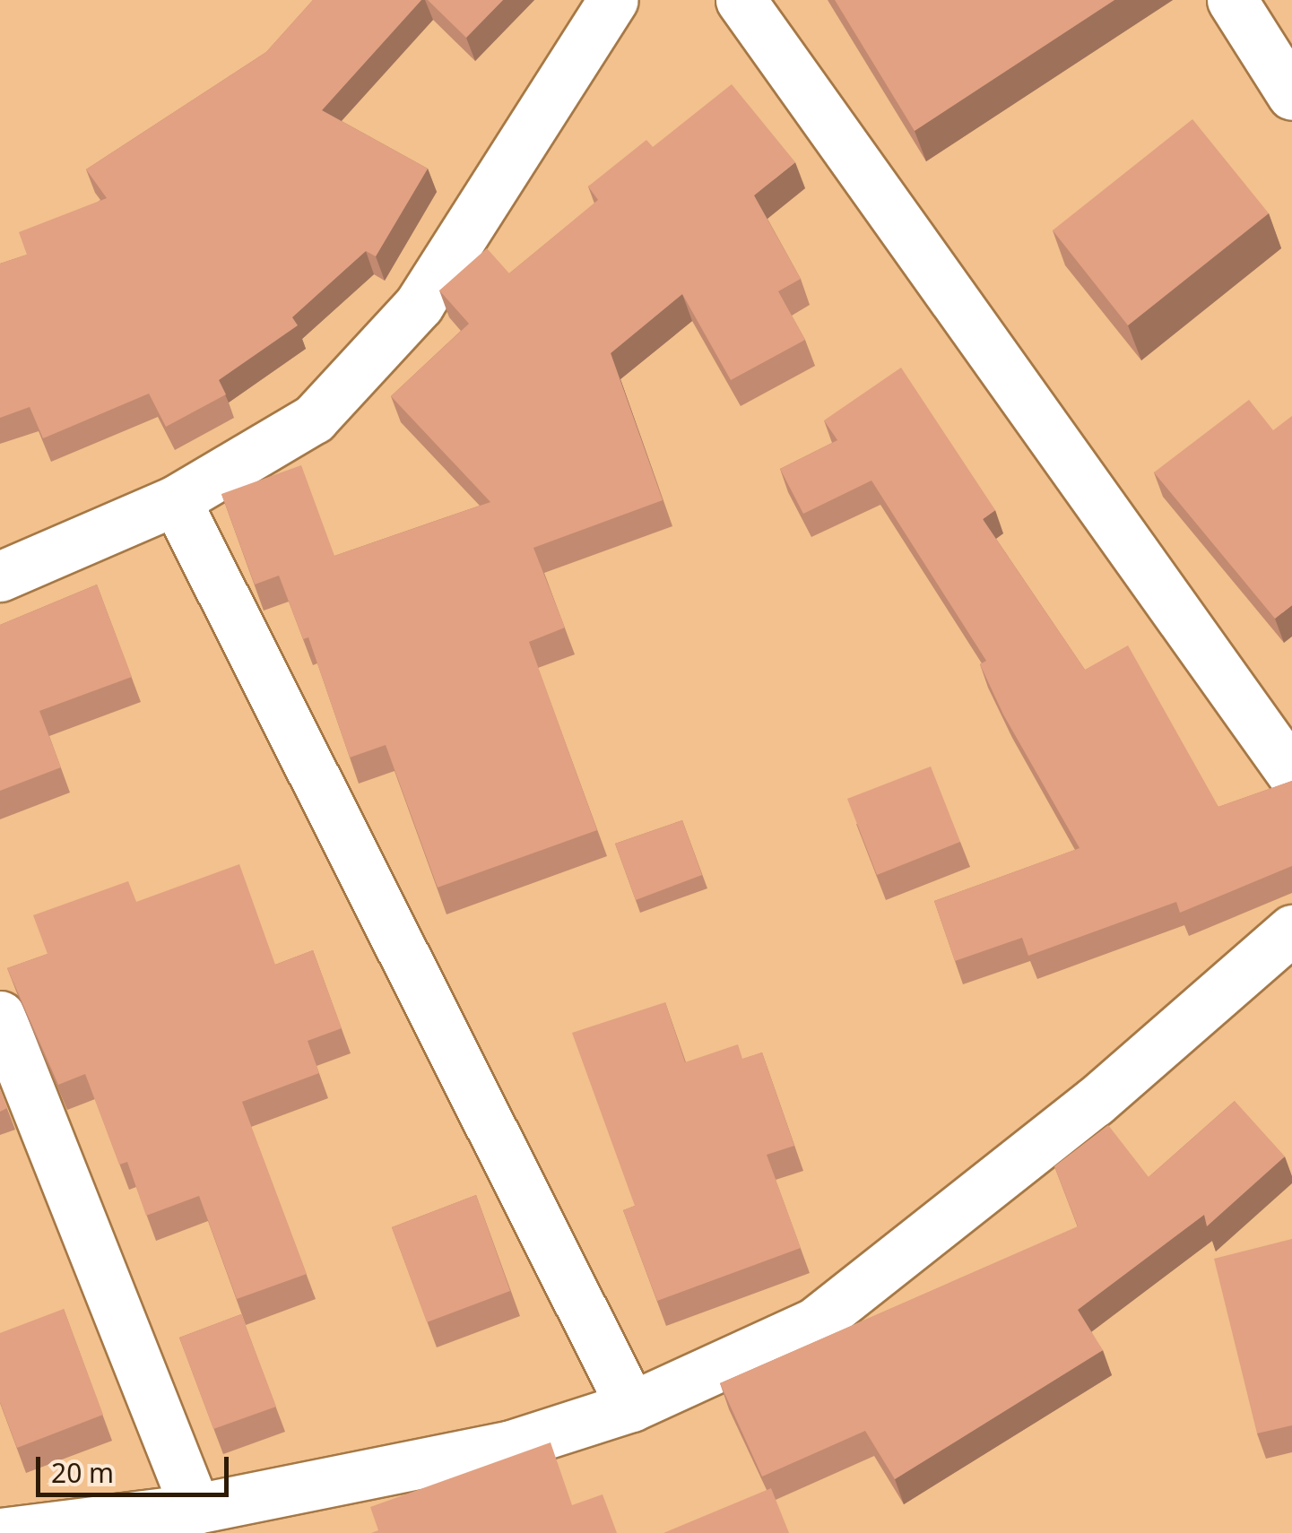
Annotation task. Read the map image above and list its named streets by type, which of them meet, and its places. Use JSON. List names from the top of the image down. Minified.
{"scale_bar":"20 m"}
